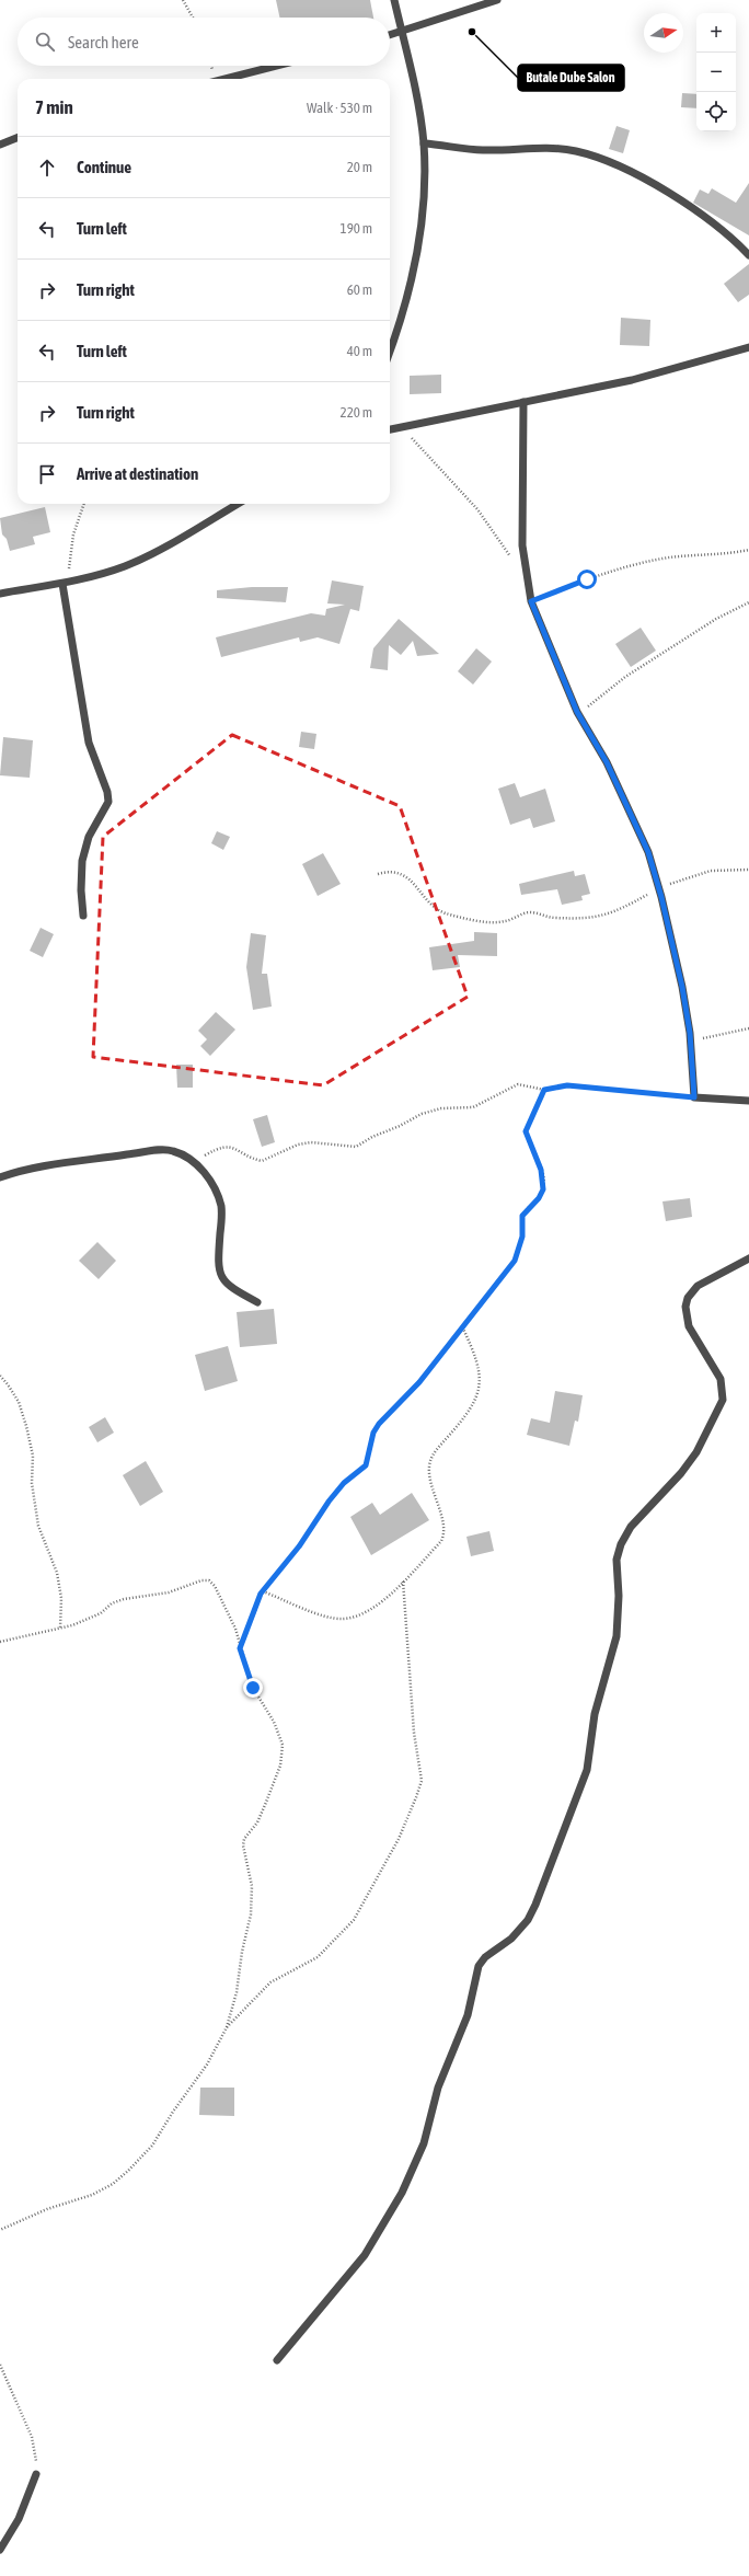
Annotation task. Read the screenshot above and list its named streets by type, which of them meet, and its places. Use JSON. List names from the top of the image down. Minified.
{"places":["Butale Dube Salon"],"north":"right","page":{"map_buttons":["+","−"],"search":"Search here","heading":["7 min","Walk · 530 m"],"list":[["Continue","20 m"],["Turn left","190 m"],["Turn right","60 m"],["Turn left","40 m"],["Turn right","220 m"],"Arrive at destination"]}}
